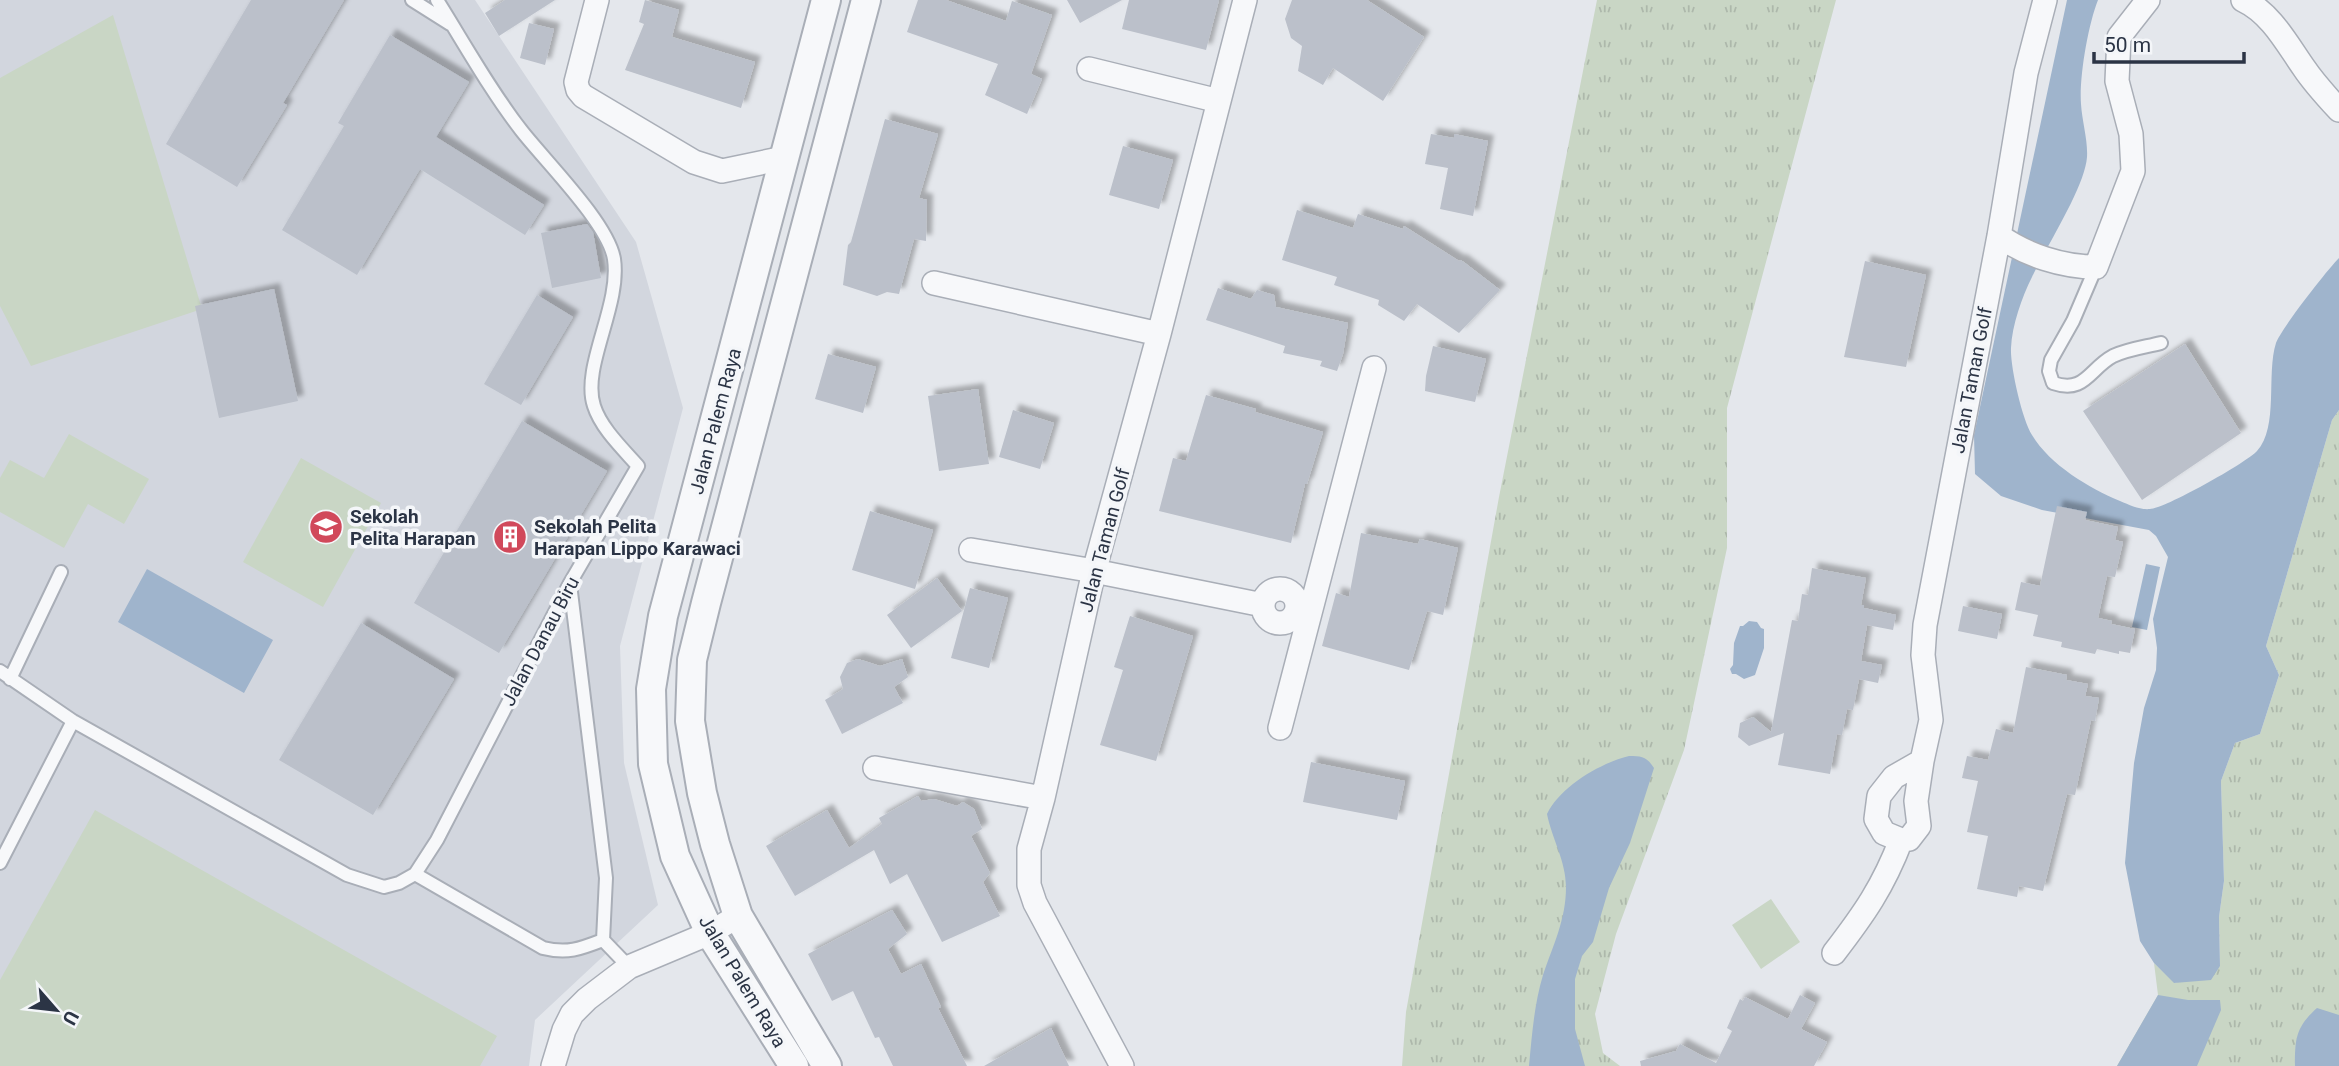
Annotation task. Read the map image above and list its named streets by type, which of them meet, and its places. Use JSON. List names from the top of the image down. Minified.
{"streets":{"street":["Jalan Taman Golf","Jalan Palem Raya"],"lane":["Jalan Danau Biru"]},"places":{"school or university":["Sekolah Pelita Harapan"],"building":["Sekolah Pelita Harapan Lippo Karawaci"]},"scale_bar":"50 m","north":"bottom right"}
